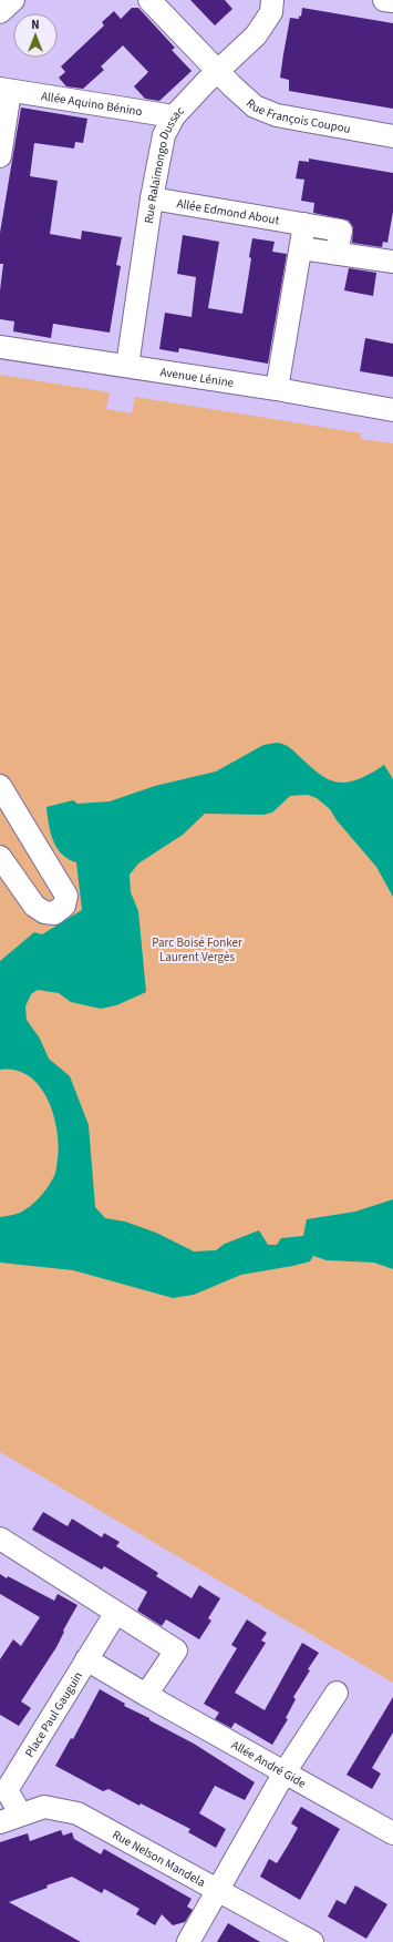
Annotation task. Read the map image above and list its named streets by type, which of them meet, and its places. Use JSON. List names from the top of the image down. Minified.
{"streets":{"street":["Allée Aquino Bénino","Rue François Coupou","Rue Ralaimongo Dussac","Allée Edmond About","Avenue Lénine","Place Paul Gauguin","Allée André Gide","Rue Nelson Mandela"]},"crossings":[["Allée Aquino Bénino","Rue Ralaimongo Dussac"],["Rue François Coupou","Rue Ralaimongo Dussac"],["Rue Ralaimongo Dussac","Allée Edmond About"],["Rue Ralaimongo Dussac","Avenue Lénine"],["Place Paul Gauguin","Allée André Gide"],["Place Paul Gauguin","Rue Nelson Mandela"]],"parks":["Parc Boisé Fonker Laurent Vergès"],"north":"top"}
